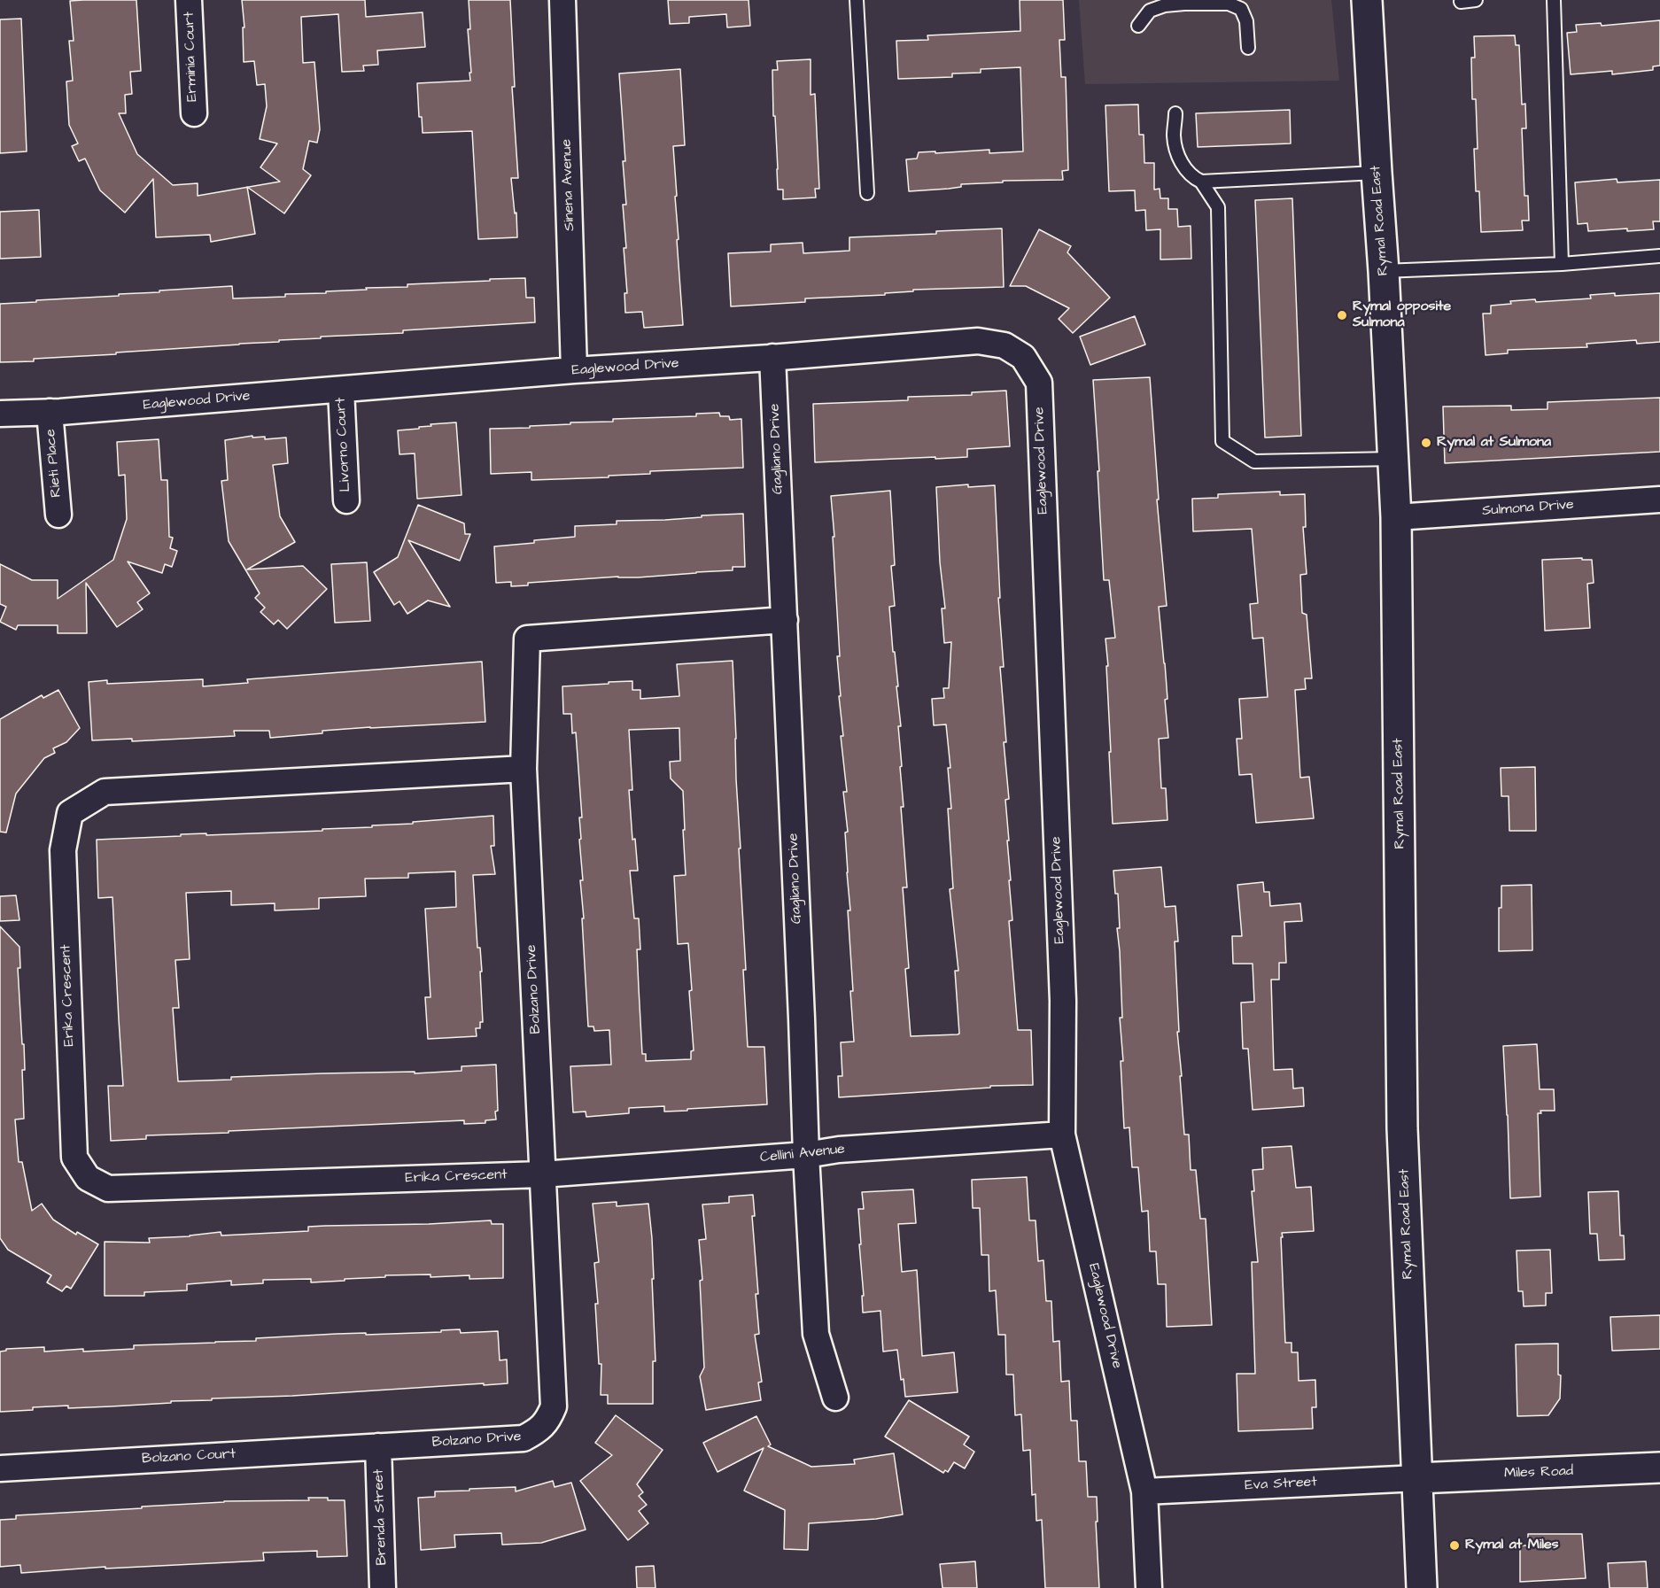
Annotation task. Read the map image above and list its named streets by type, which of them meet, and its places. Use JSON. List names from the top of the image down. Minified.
{"streets":{"main road":["Rymal Road East","Miles Road"],"street":["Erminia Court","Sinena Avenue","Eaglewood Drive","Livorno Court","Gagliano Drive","Rieti Place","Sulmona Drive","Bolzano Drive","Erika Crescent","Cellini Avenue","Bolzano Court","Eva Street","Brenda Street"]},"crossings":[["Sinena Avenue","Eaglewood Drive"],["Rymal Road East","Sulmona Drive"],["Rymal Road East","Miles Road"],["Rymal Road East","Eva Street"],["Eaglewood Drive","Livorno Court"],["Eaglewood Drive","Gagliano Drive"],["Eaglewood Drive","Rieti Place"],["Eaglewood Drive","Cellini Avenue"],["Eaglewood Drive","Eva Street"],["Gagliano Drive","Bolzano Drive"],["Gagliano Drive","Cellini Avenue"],["Bolzano Drive","Erika Crescent"],["Bolzano Drive","Cellini Avenue"],["Bolzano Drive","Bolzano Court"],["Bolzano Drive","Brenda Street"],["Erika Crescent","Cellini Avenue"],["Bolzano Court","Brenda Street"],["Miles Road","Eva Street"]],"places":["Rymal opposite Sulmona","Rymal at Sulmona","Rymal at Miles"]}
